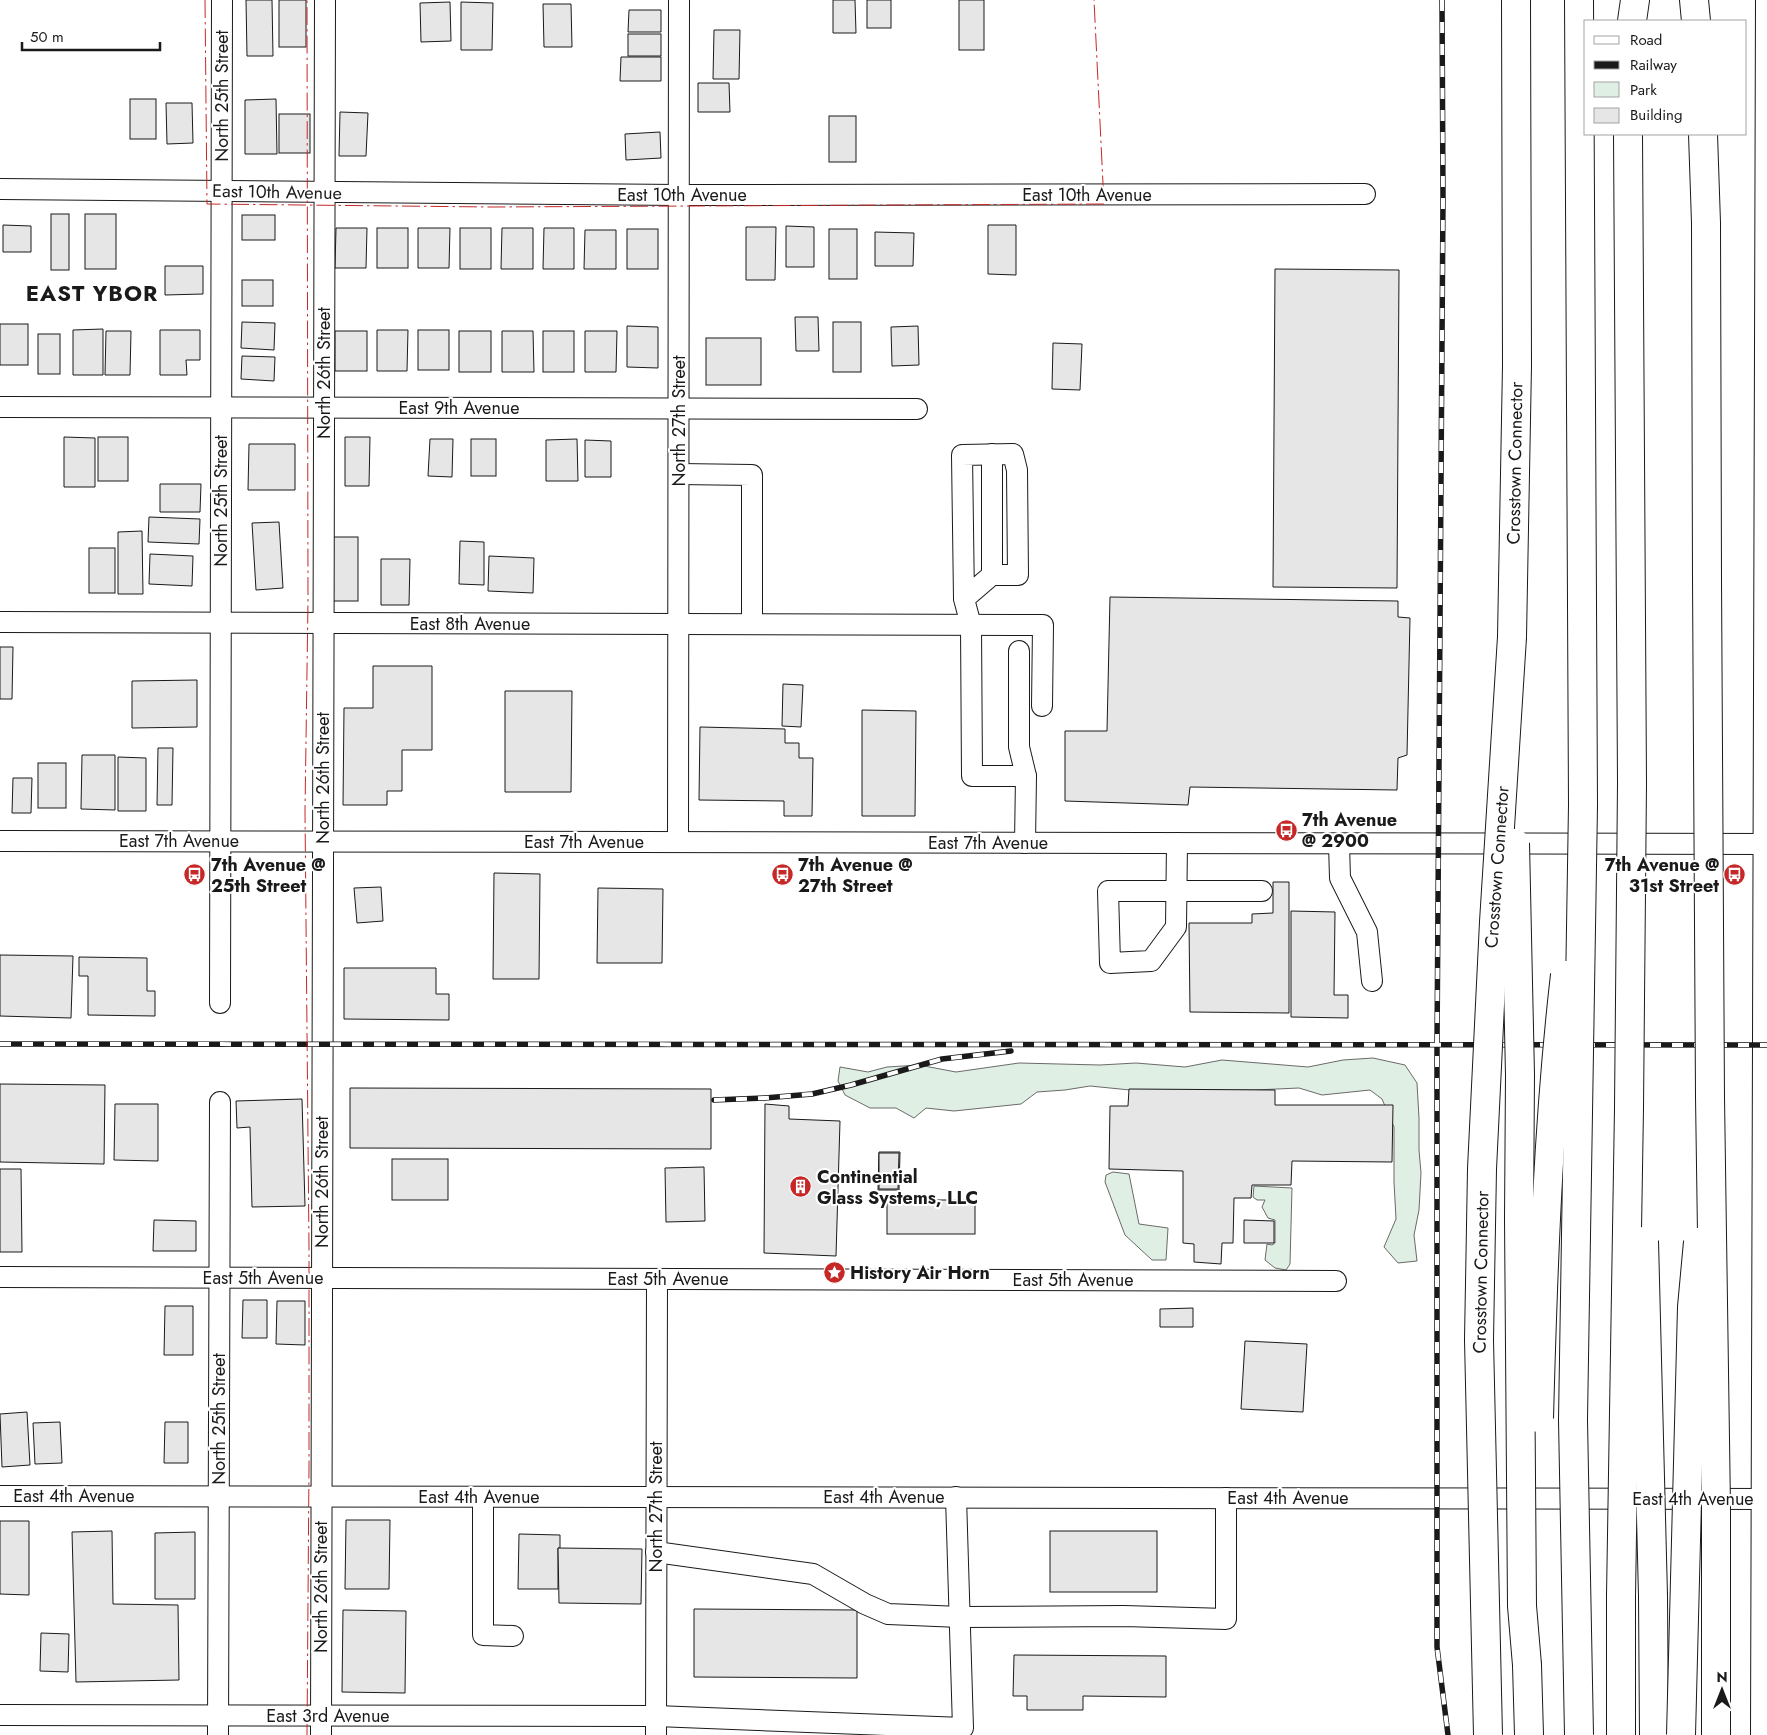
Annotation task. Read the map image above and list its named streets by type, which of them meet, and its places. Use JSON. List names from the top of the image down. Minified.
{"streets":{"highway":["Crosstown Connector"],"street":["North 25th Street","East 10th Avenue","North 26th Street","East 9th Avenue","North 27th Street","East 8th Avenue","East 7th Avenue","East 5th Avenue","East 4th Avenue","East 3rd Avenue"]},"crossings":[["North 25th Street","East 10th Avenue"],["North 25th Street","East 9th Avenue"],["North 25th Street","East 8th Avenue"],["North 25th Street","East 7th Avenue"],["North 25th Street","East 5th Avenue"],["North 25th Street","East 4th Avenue"],["North 25th Street","East 3rd Avenue"],["East 10th Avenue","North 26th Street"],["East 10th Avenue","North 27th Street"],["North 26th Street","East 9th Avenue"],["North 26th Street","East 8th Avenue"],["North 26th Street","East 7th Avenue"],["North 26th Street","East 5th Avenue"],["North 26th Street","East 4th Avenue"],["North 26th Street","East 3rd Avenue"],["East 9th Avenue","North 27th Street"],["North 27th Street","East 8th Avenue"],["North 27th Street","East 7th Avenue"],["North 27th Street","East 5th Avenue"],["North 27th Street","East 4th Avenue"],["North 27th Street","East 3rd Avenue"]],"districts":["EAST YBOR"],"places":{"bus stop":["7th Avenue @ 2900","7th Avenue @ 25th Street","7th Avenue @ 27th Street","7th Avenue @ 31st Street"],"building":["Continential Glass Systems, LLC"],"place":["History Air Horn"]},"legend":["Road","Railway","Park","Building"],"scale_bar":"50 m","north":"top"}
